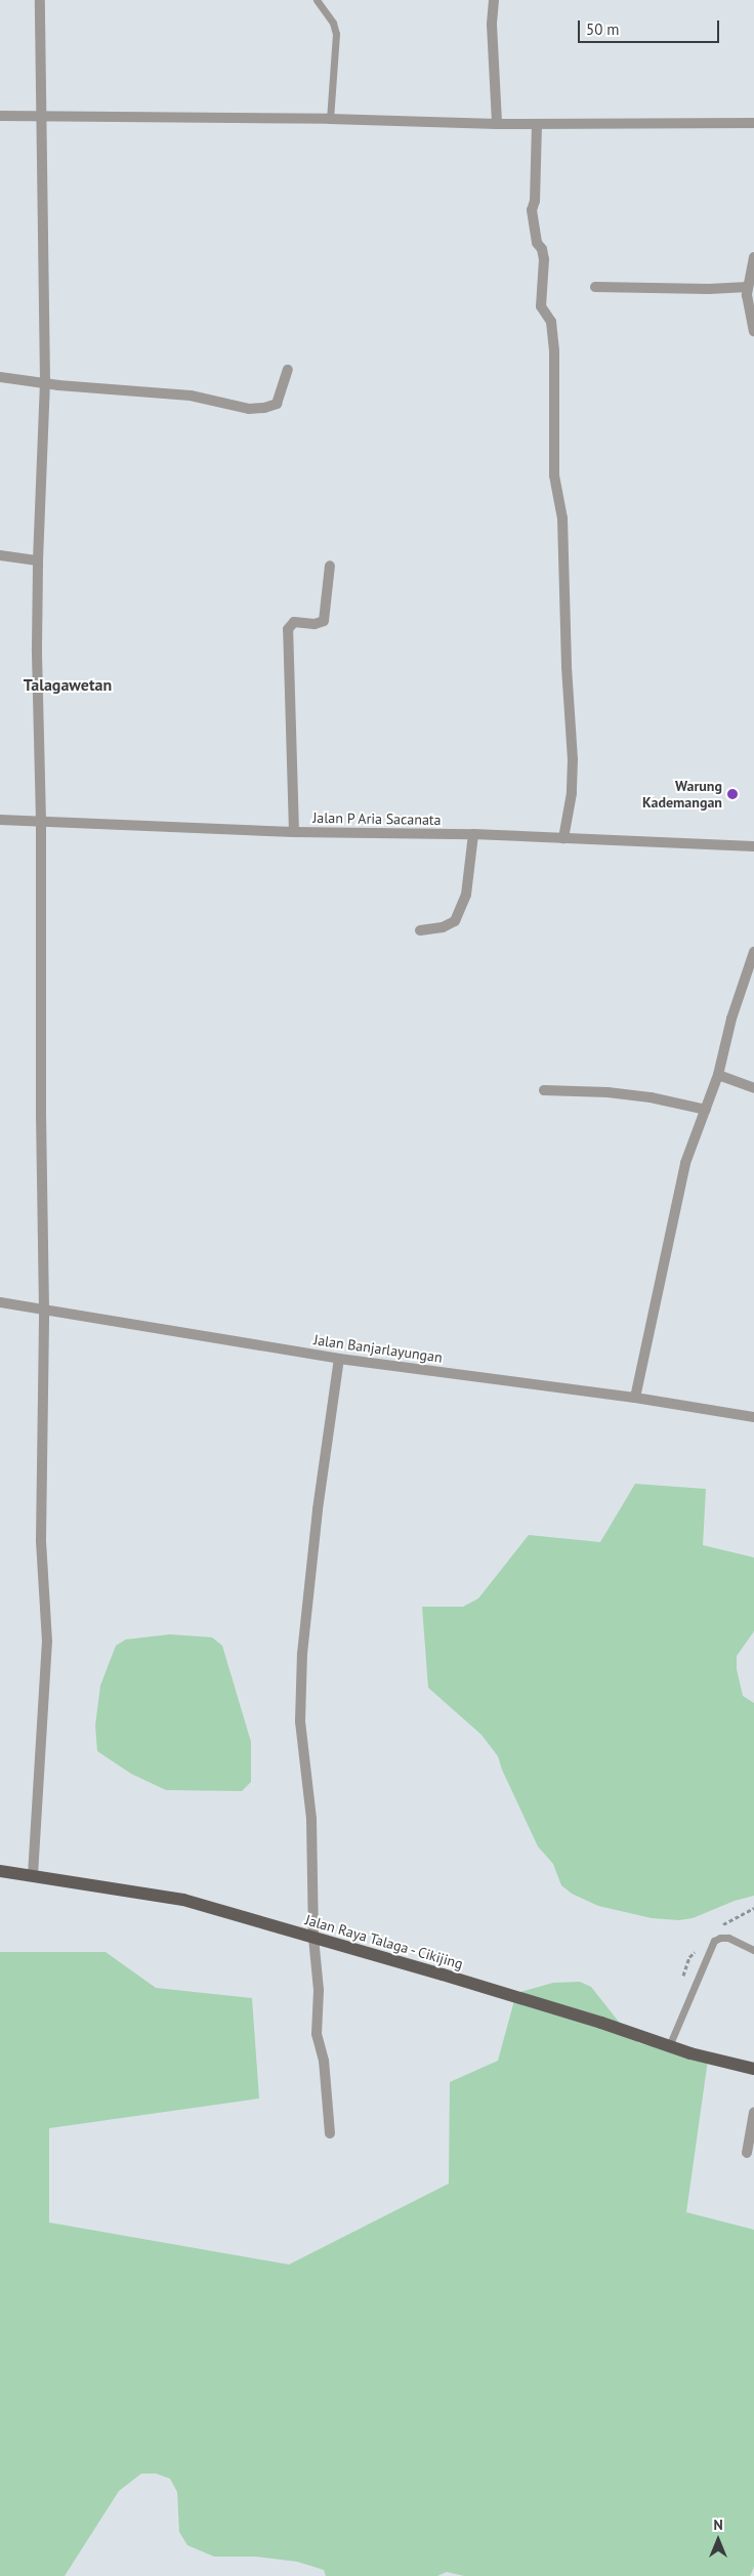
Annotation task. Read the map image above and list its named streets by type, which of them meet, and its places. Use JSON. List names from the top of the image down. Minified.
{"streets":{"main road":["Jalan Raya Talaga - Cikijing"],"street":["Jalan P Aria Sacanata","Jalan Banjarlayungan"]},"districts":["Talagawetan"],"places":["Warung Kademangan"],"scale_bar":"50 m","north":"top"}
